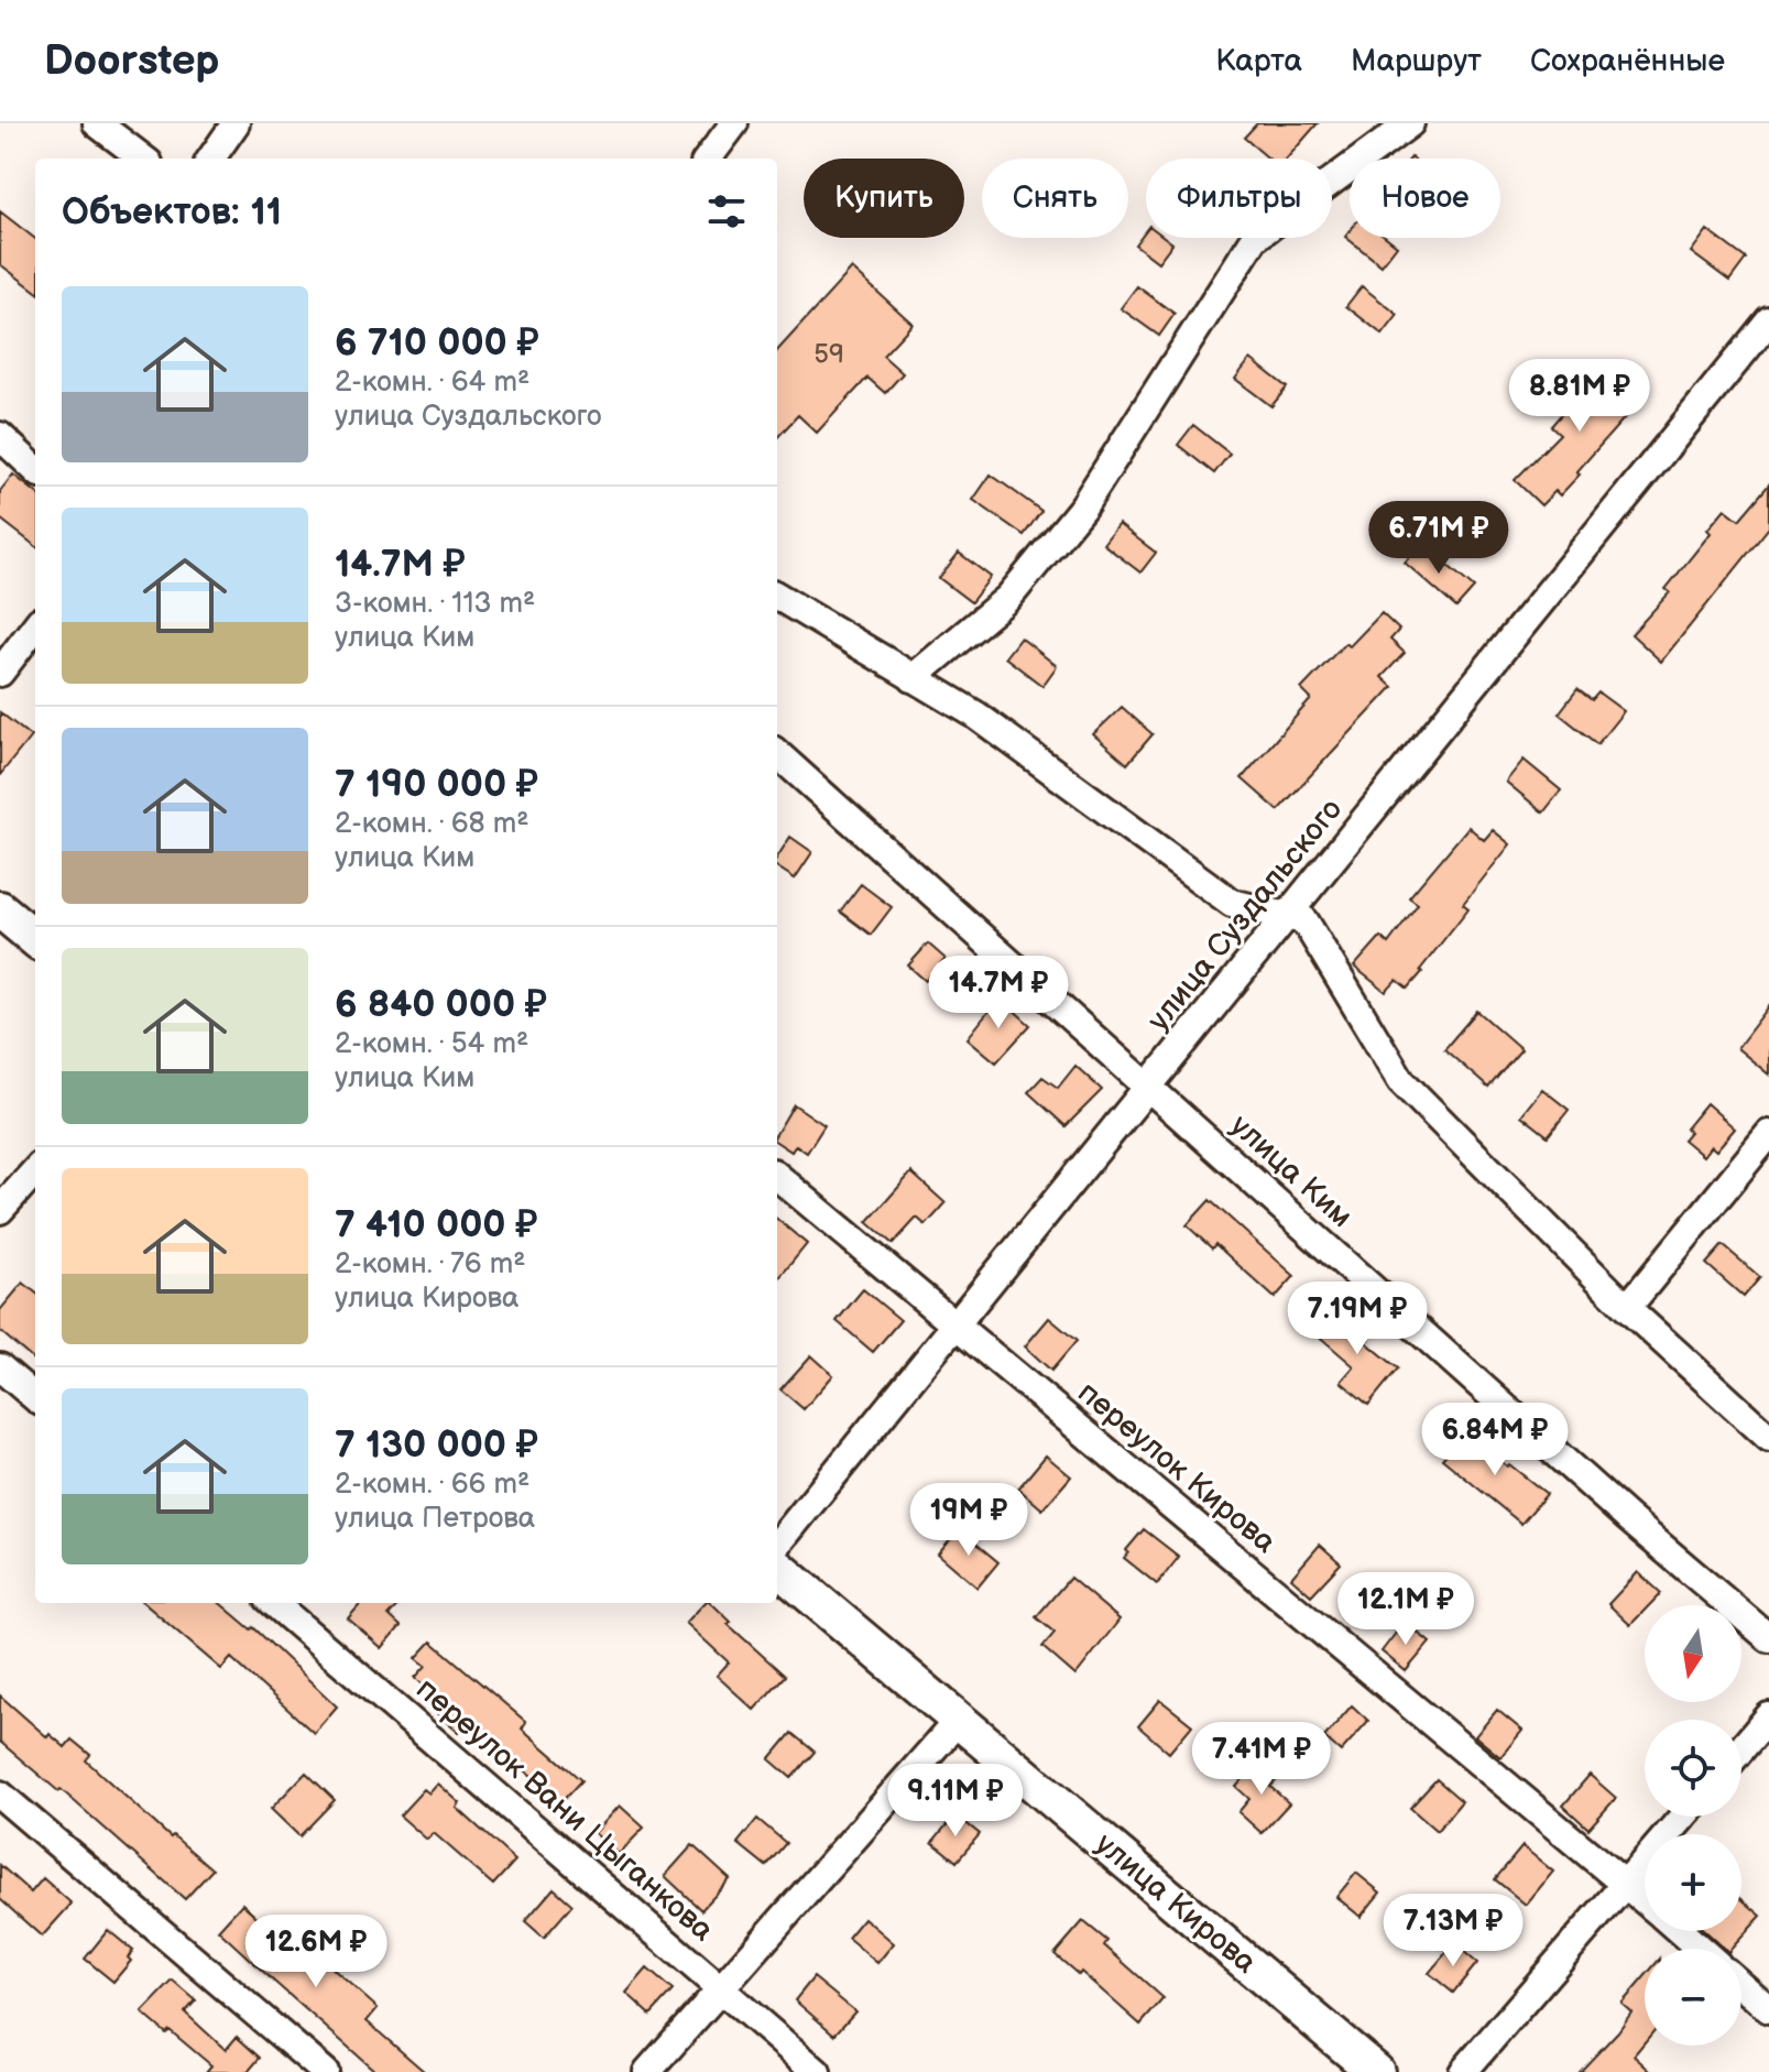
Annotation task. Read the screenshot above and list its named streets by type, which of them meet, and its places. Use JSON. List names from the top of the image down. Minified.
{"streets":{"street":["улица Суздальского","улица Ким","переулок Кирова","переулок Вани Цыганкова","улица Кирова"]},"crossings":[["улица Суздальского","улица Ким"],["улица Суздальского","переулок Кирова"]],"house_numbers":["59"],"north":"bottom","page":{"header":"Doorstep","nav":["Карта","Маршрут","Сохранённые"],"chip":["Купить","Снять","Фильтры","Новое"],"heading":"Объектов: 11","list":[{"name":"6 710 000 ₽","note":"2-комн. · 64 m² · улица Суздальского"},{"name":"14.7M ₽","note":"3-комн. · 113 m² · улица Ким"},{"name":"7 190 000 ₽","note":"2-комн. · 68 m² · улица Ким"},{"name":"6 840 000 ₽","note":"2-комн. · 54 m² · улица Ким"},{"name":"7 410 000 ₽","note":"2-комн. · 76 m² · улица Кирова"},{"name":"7 130 000 ₽","note":"2-комн. · 66 m² · улица Петрова"}],"price":["8.81M ₽","6.71M ₽","14.7M ₽","7.19M ₽","6.84M ₽","19M ₽","12.1M ₽","7.41M ₽","9.11M ₽","7.13M ₽","12.6M ₽"],"map_buttons":["+","−"]}}
